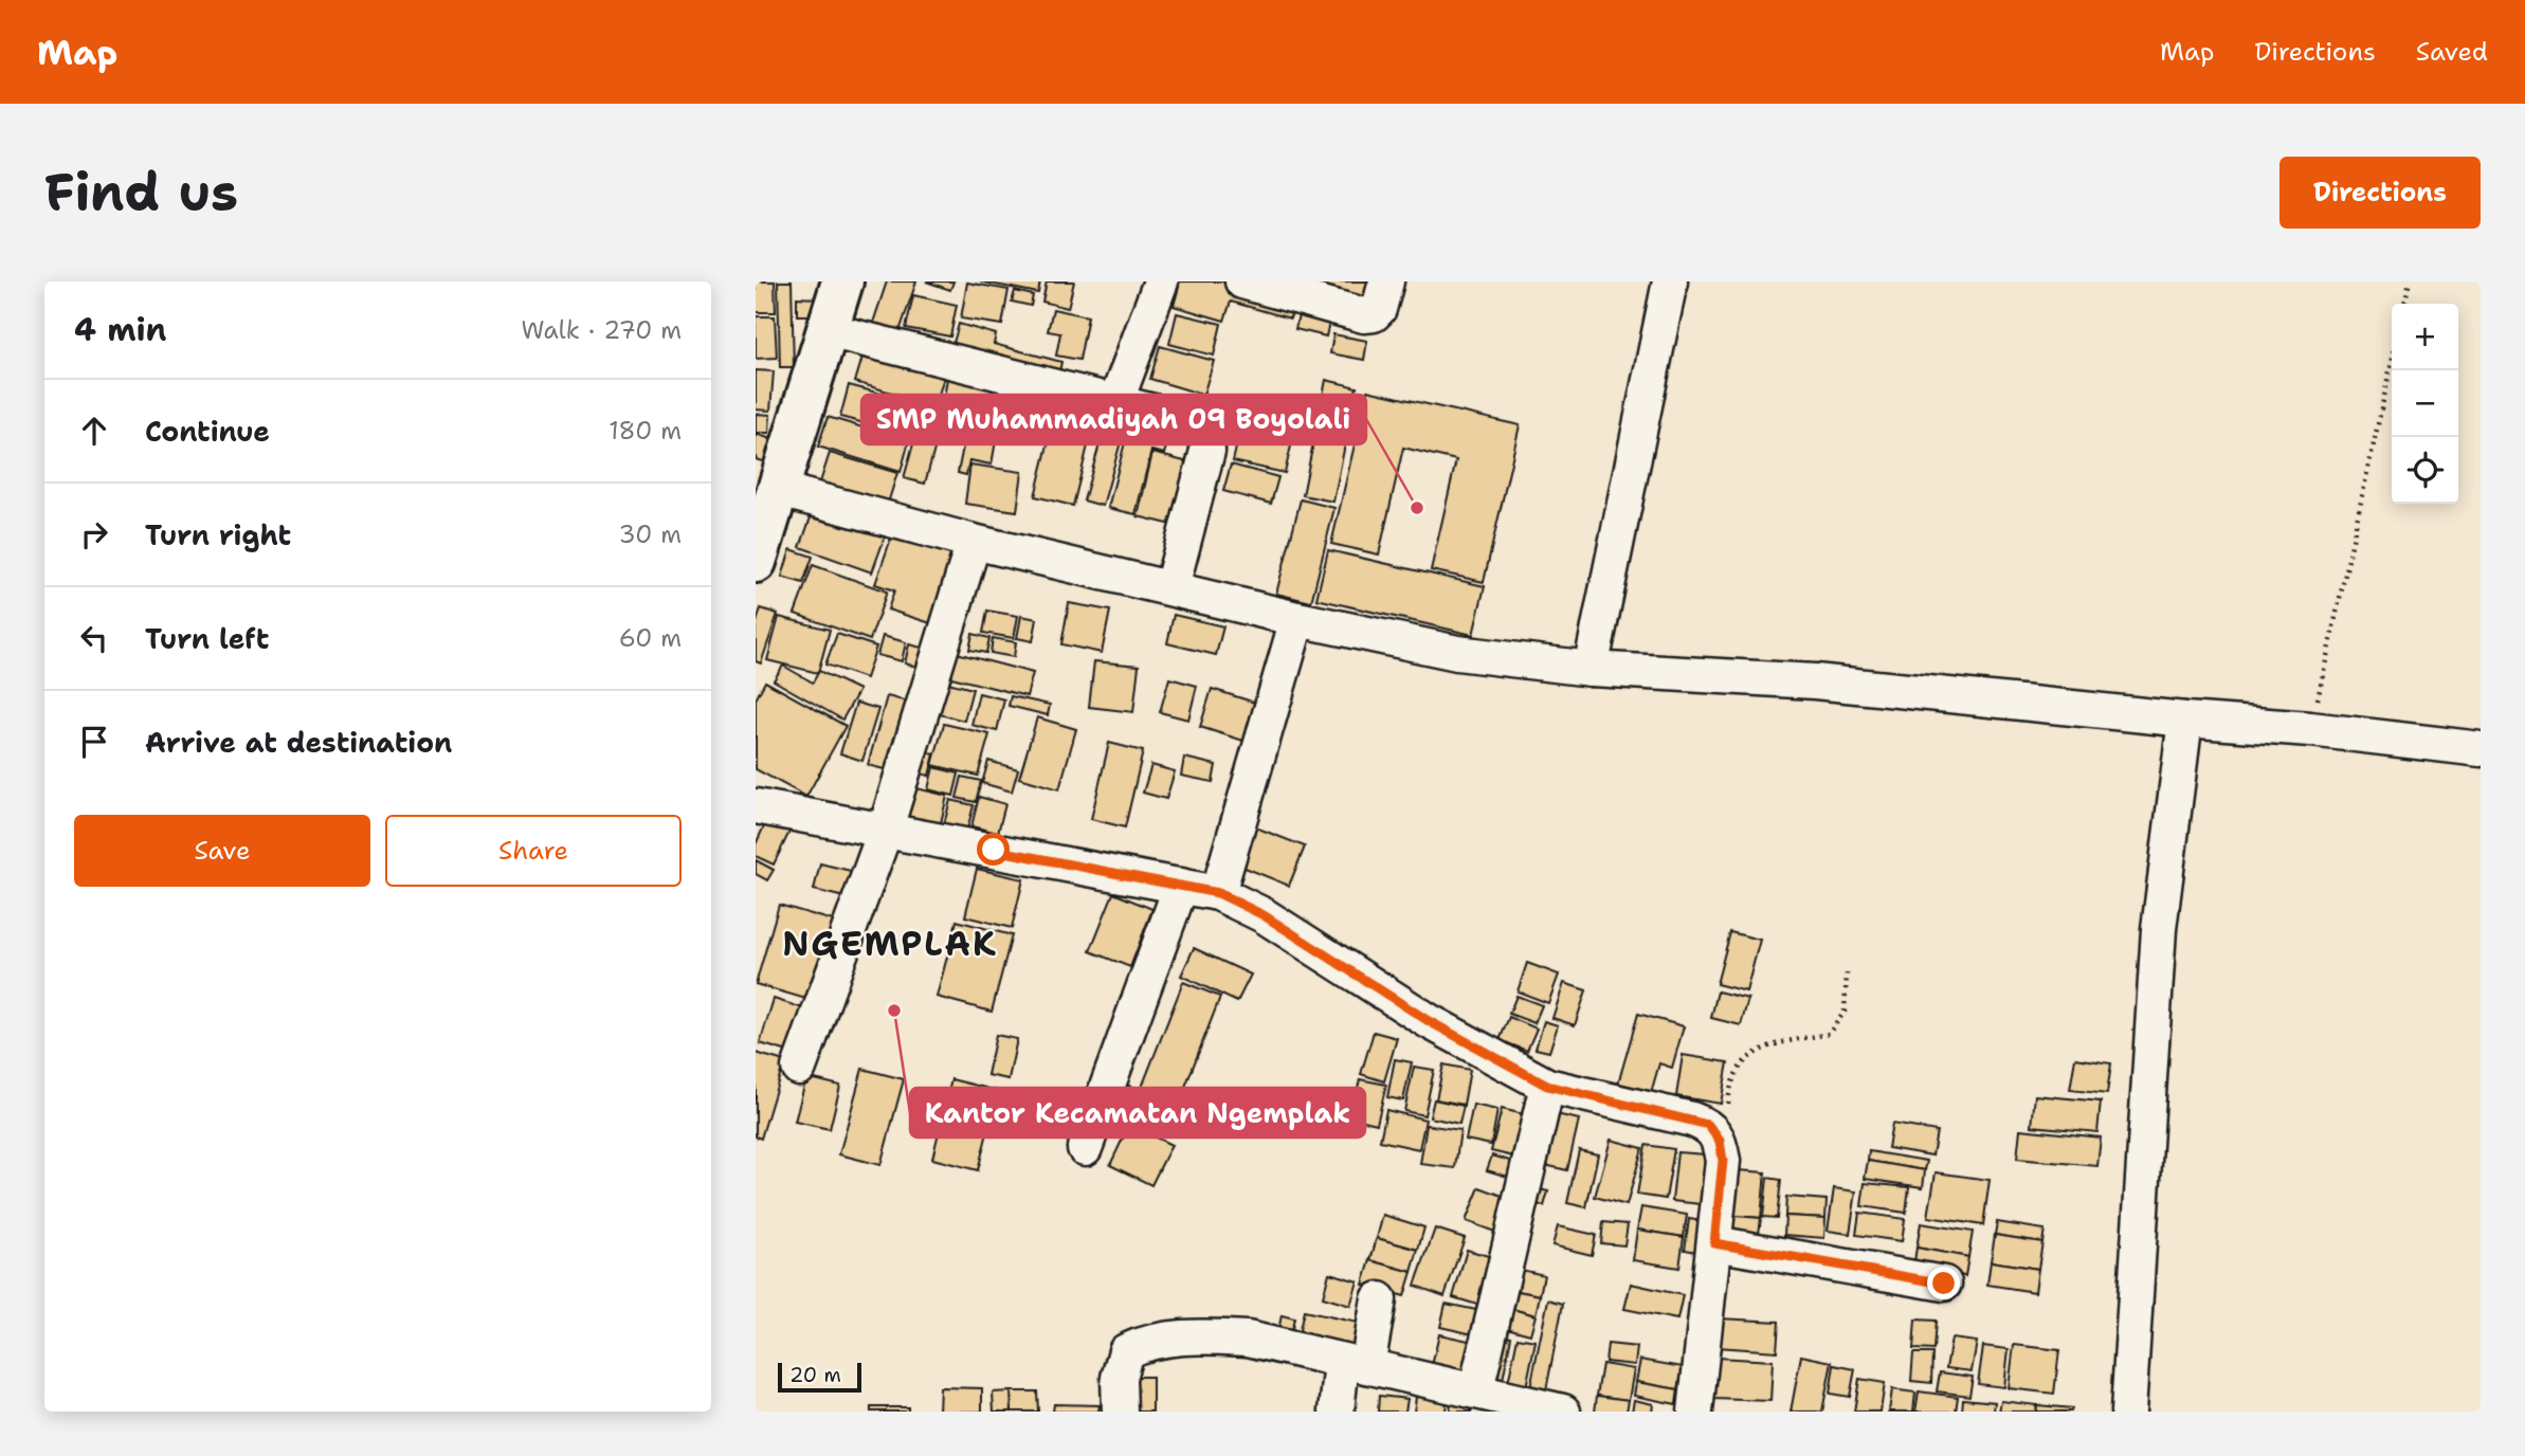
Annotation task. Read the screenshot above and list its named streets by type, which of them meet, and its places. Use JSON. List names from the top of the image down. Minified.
{"districts":["NGEMPLAK"],"places":["SMP Muhammadiyah 09 Boyolali","Kantor Kecamatan Ngemplak"],"scale_bar":"20 m","page":{"header":"Map","nav":["Map","Directions","Saved"],"buttons":["Directions",["Save","Share"]],"title":"Find us","heading":["4 min","Walk · 270 m"],"map_buttons":["+","−"],"list":[["Continue","180 m"],["Turn right","30 m"],["Turn left","60 m"],"Arrive at destination"],"scale":"20 m"}}
